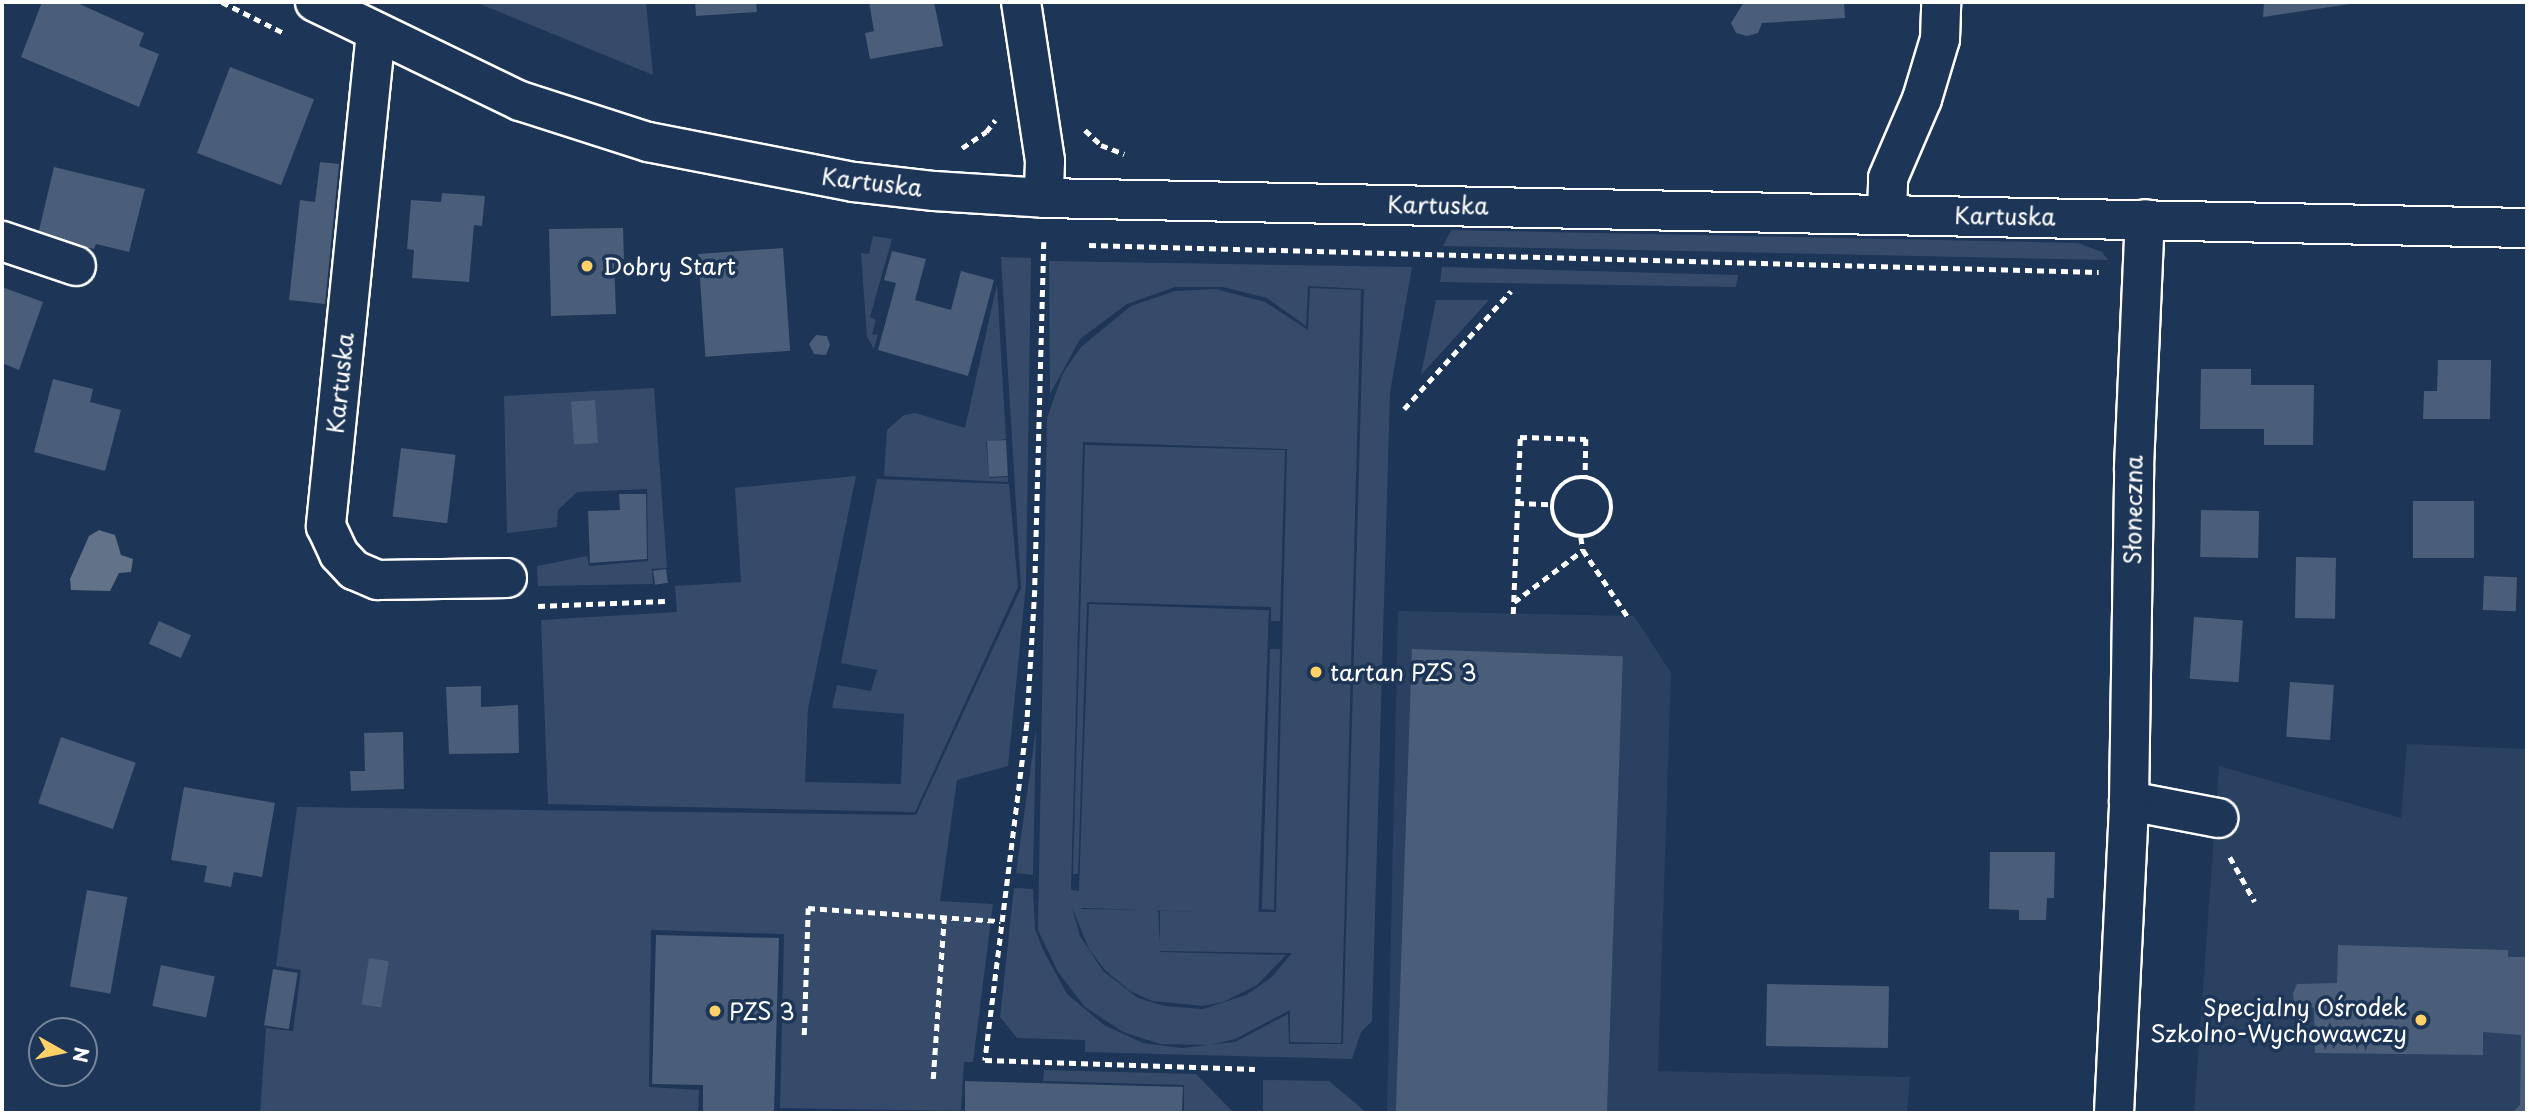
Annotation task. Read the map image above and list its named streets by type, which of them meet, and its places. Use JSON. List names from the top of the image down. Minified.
{"streets":{"main road":["Kartuska","Słoneczna"]},"crossings":[["Kartuska","Słoneczna"]],"places":["Dobry Start","tartan PZS 3","PZS 3","Specjalny Ośrodek Szkolno-Wychowawczy"],"north":"right"}
